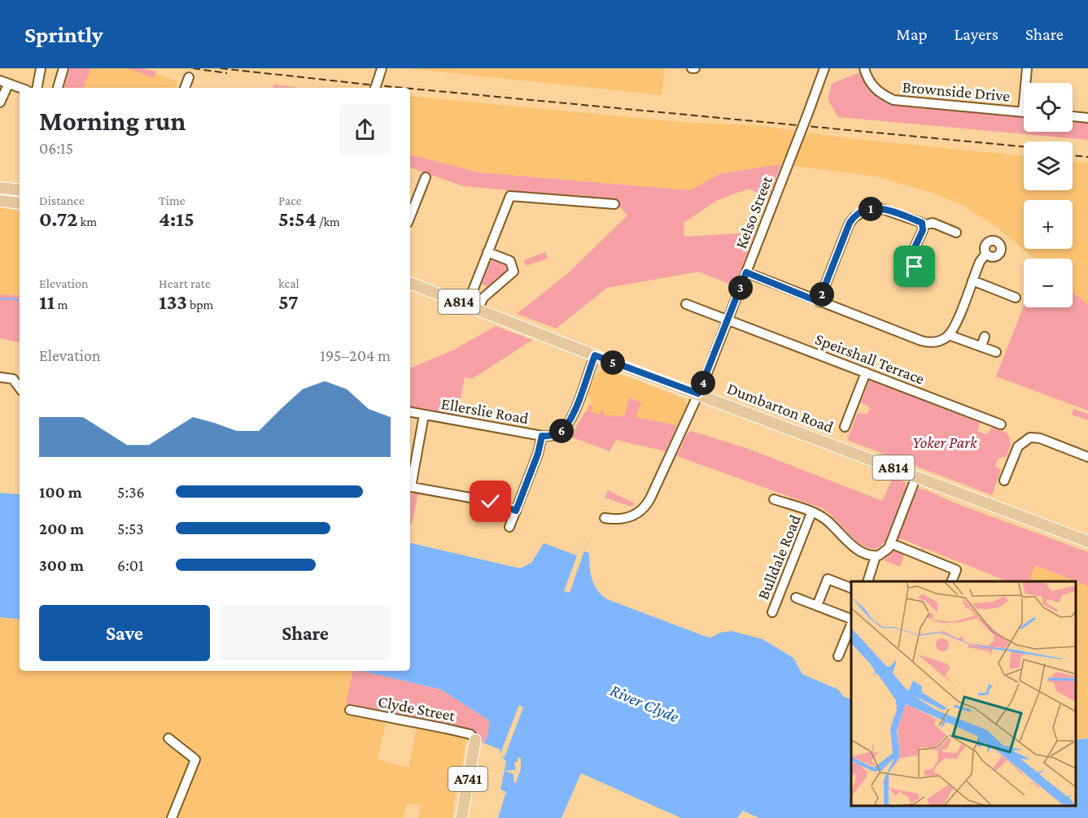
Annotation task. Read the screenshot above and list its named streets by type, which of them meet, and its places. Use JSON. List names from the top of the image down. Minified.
{"streets":{"main road":["A814","Dumbarton Road","A741"],"street":["Brownside Drive","Kelso Street","Speirshall Terrace","Ellerslie Road","Bulldale Road","Clyde Street"]},"crossings":[["Kelso Street","Speirshall Terrace"],["Kelso Street","Dumbarton Road"],["Dumbarton Road","Ellerslie Road"],["Clyde Street","A741"]],"water":["River Clyde"],"parks":["Yoker Park"],"page":{"header":"Sprintly","nav":["Map","Layers","Share"],"map_buttons":["+","−"],"heading":["Morning run","06:15"],"stats":[["Distance","0.72 km"],["Time","4:15"],["Pace","5:54 /km"],["Elevation","11 m"],["Heart rate","133 bpm"],["kcal","57"]],"pins":["1","3","2","5","4","6"],"chart":["Elevation","195–204 m"],"list":[{"name":"100 m","note":"5:36"},{"name":"200 m","note":"5:53"},{"name":"300 m","note":"6:01"}],"buttons":["Save","Share"]}}
